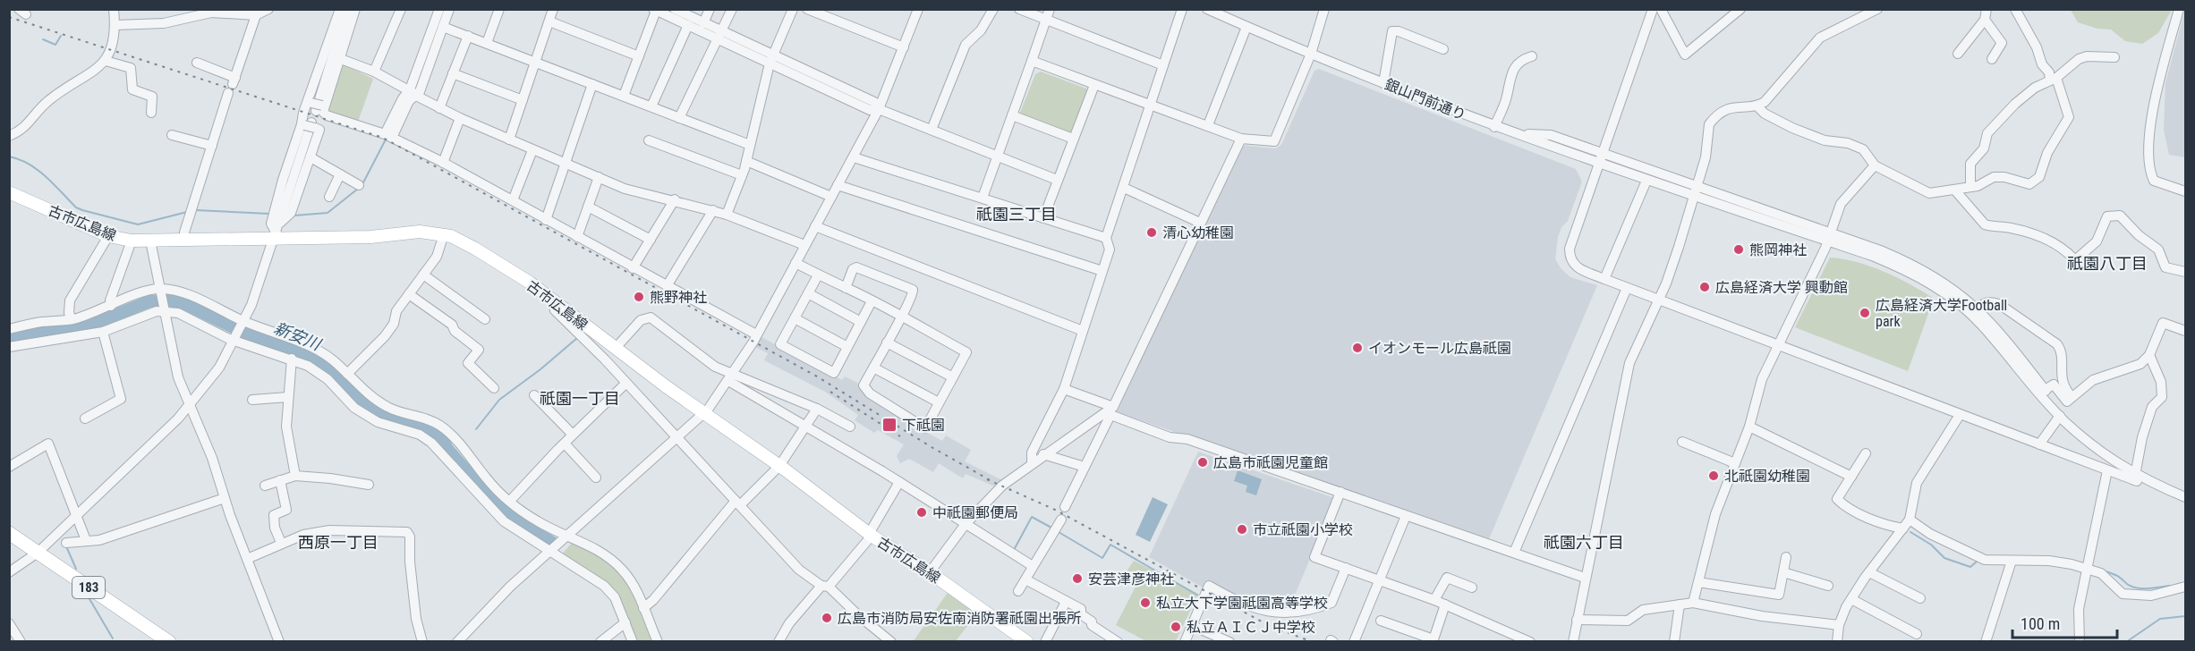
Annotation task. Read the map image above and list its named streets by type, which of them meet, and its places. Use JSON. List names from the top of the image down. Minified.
{"streets":{"highway":["183"],"main road":["古市広島線"],"street":["銀山門前通り"]},"districts":["祇園三丁目","祇園八丁目","祇園一丁目","西原一丁目","祇園六丁目"],"water":["新安川"],"places":{"other":["清心幼稚園","熊岡神社","広島経済大学 興動館","熊野神社","広島経済大学Football park","イオンモール広島祇園","広島市祇園児童館","北祇園幼稚園","中祇園郵便局","市立祇園小学校","安芸津彦神社","私立大下学園祗園高等学校","広島市消防局安佐南消防署祇園出張所","私立ＡＩＣＪ中学校"],"transit":["下祗園"]},"scale_bar":"100 m"}
